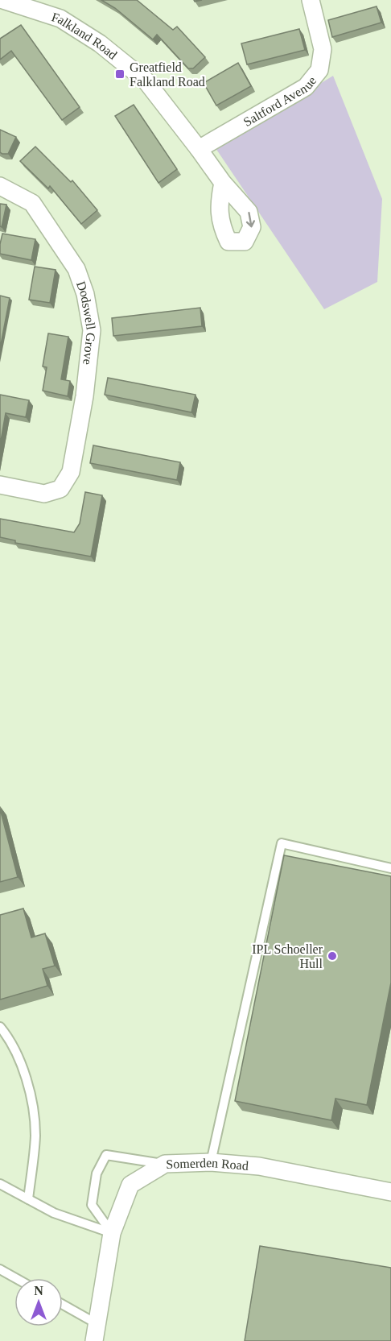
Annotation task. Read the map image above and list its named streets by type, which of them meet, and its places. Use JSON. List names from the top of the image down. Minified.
{"streets":{"street":["Falkland Road","Saltford Avenue","Dodswell Grove","Somerden Road"]},"crossings":[["Falkland Road","Saltford Avenue"]],"places":{"transit":["Greatfield Falkland Road"],"other":["IPL Schoeller Hull"]},"north":"top"}
